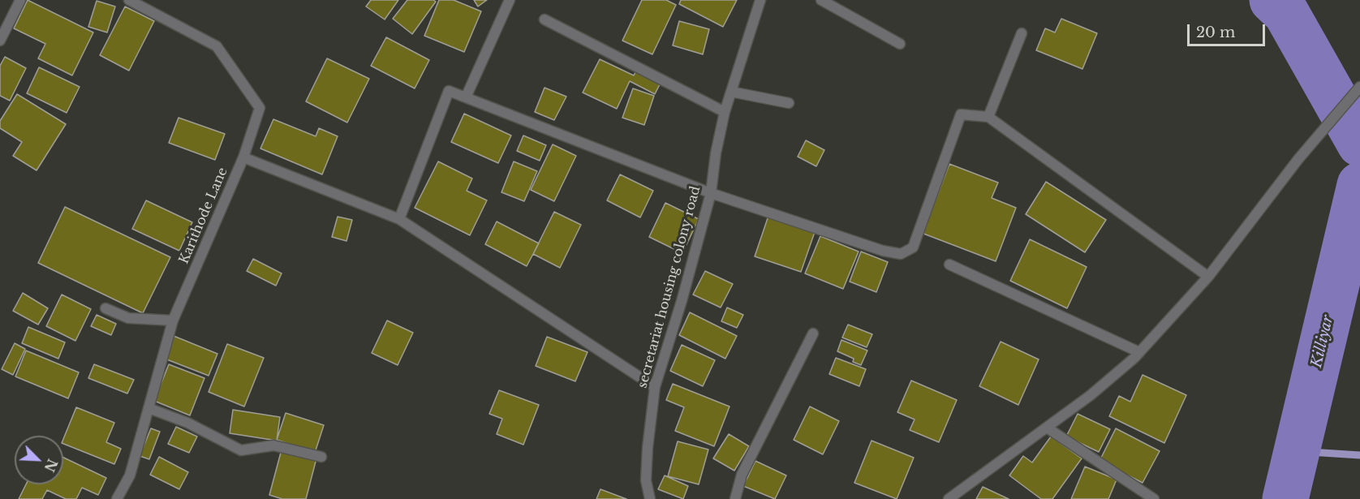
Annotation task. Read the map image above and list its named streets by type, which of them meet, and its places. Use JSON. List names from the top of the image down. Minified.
{"streets":{"street":["Karithode Lane","secretariat housing colony road"]},"water":["Killiyar"],"scale_bar":"20 m","north":"bottom right"}
